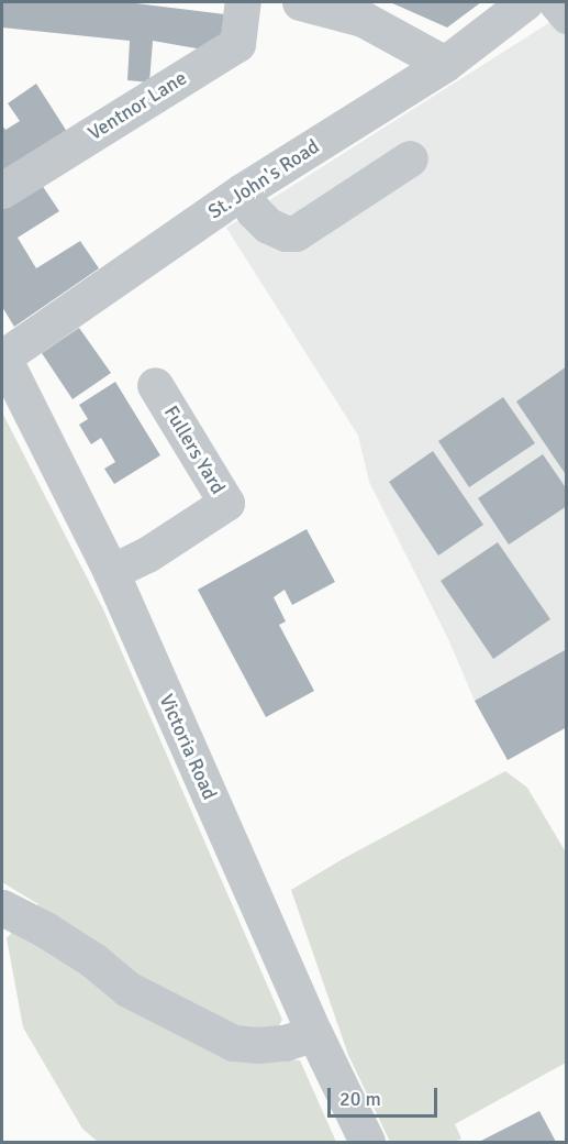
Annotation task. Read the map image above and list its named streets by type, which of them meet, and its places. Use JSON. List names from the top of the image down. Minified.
{"streets":{"street":["Ventnor Lane","St. John's Road","Fullers Yard","Victoria Road"]},"crossings":[["St. John's Road","Victoria Road"],["Fullers Yard","Victoria Road"]],"scale_bar":"20 m"}
